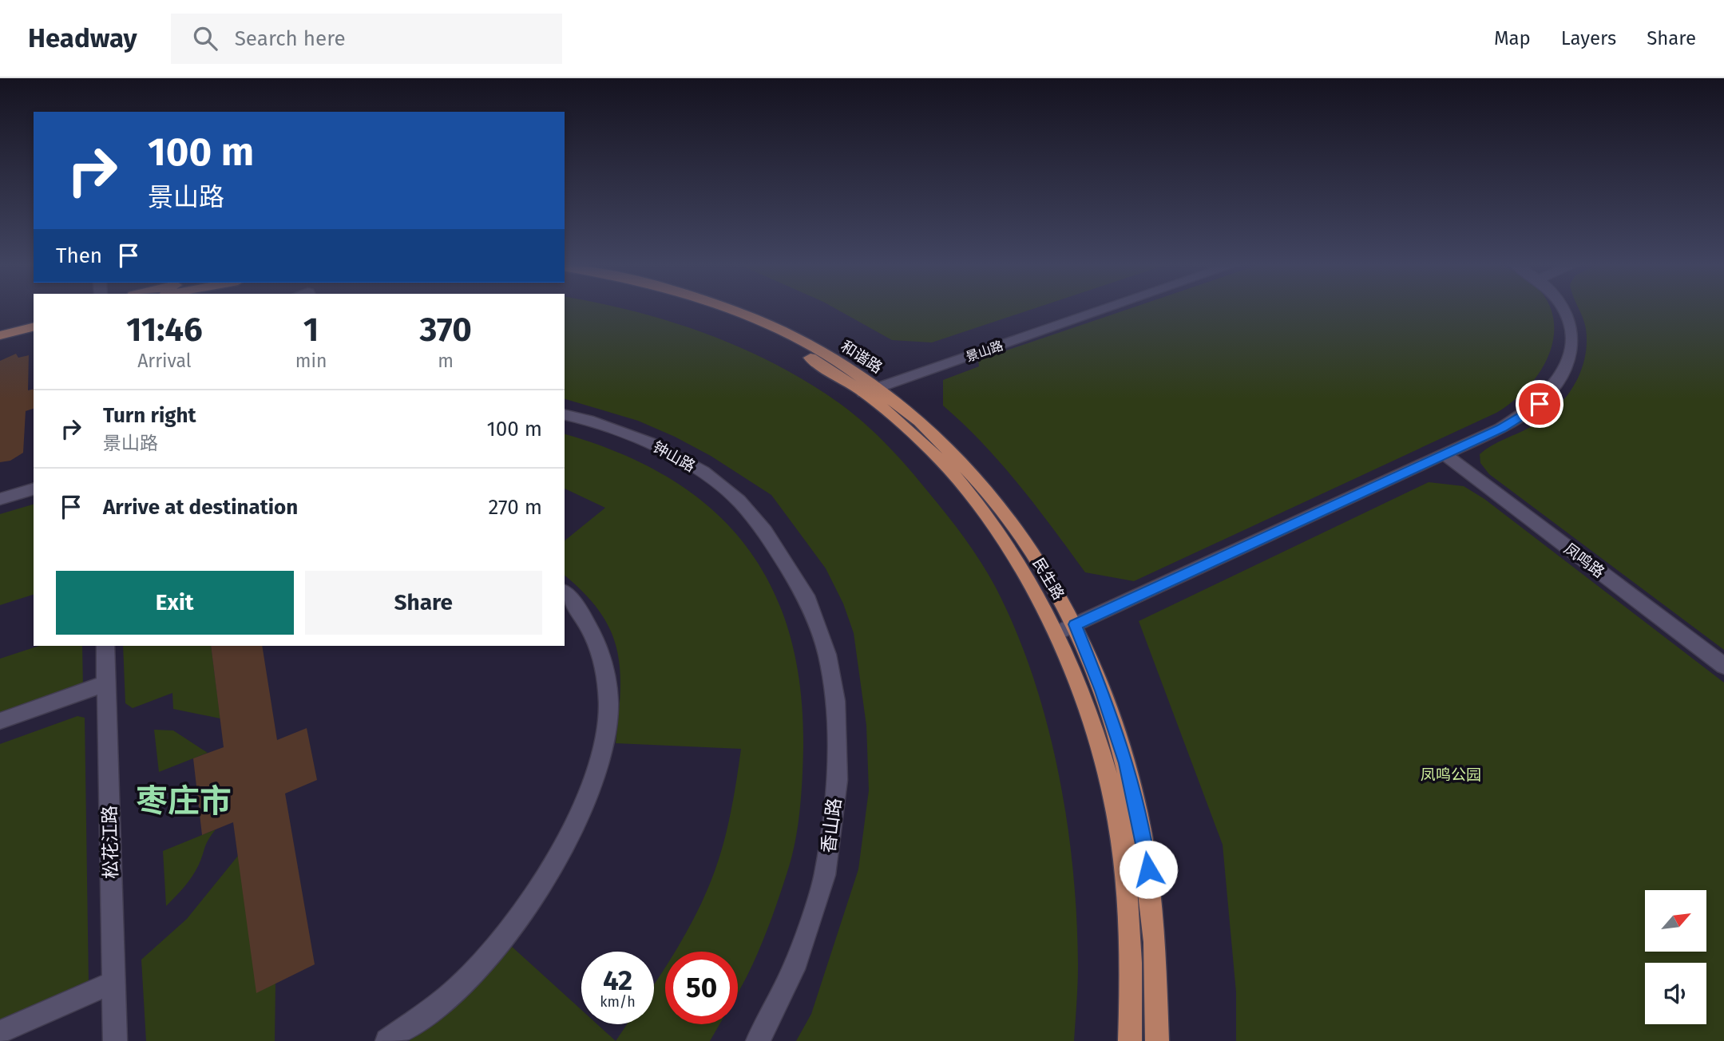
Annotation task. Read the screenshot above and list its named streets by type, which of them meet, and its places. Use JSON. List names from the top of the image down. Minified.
{"streets":{"main road":["和谐路","民生路"],"street":["景山路","钟山路","凤鸣路","香山路","松花江路"]},"crossings":[["景山路","和谐路"],["和谐路","民生路"],["钟山路","香山路"]],"districts":["枣庄市"],"parks":["凤鸣公园"],"north":"top right","page":{"header":"Headway","search":"Search here","nav":["Map","Layers","Share"],"turn":["100 m","景山路"],"then":"Then","eta":["11:46","Arrival","1","min","370","m"],"list":[{"name":"Turn right","note":"景山路","value":"100 m"},{"name":"Arrive at destination","value":"270 m"}],"buttons":["Exit","Share"],"speed":"42 km/h","limit":"50"}}
